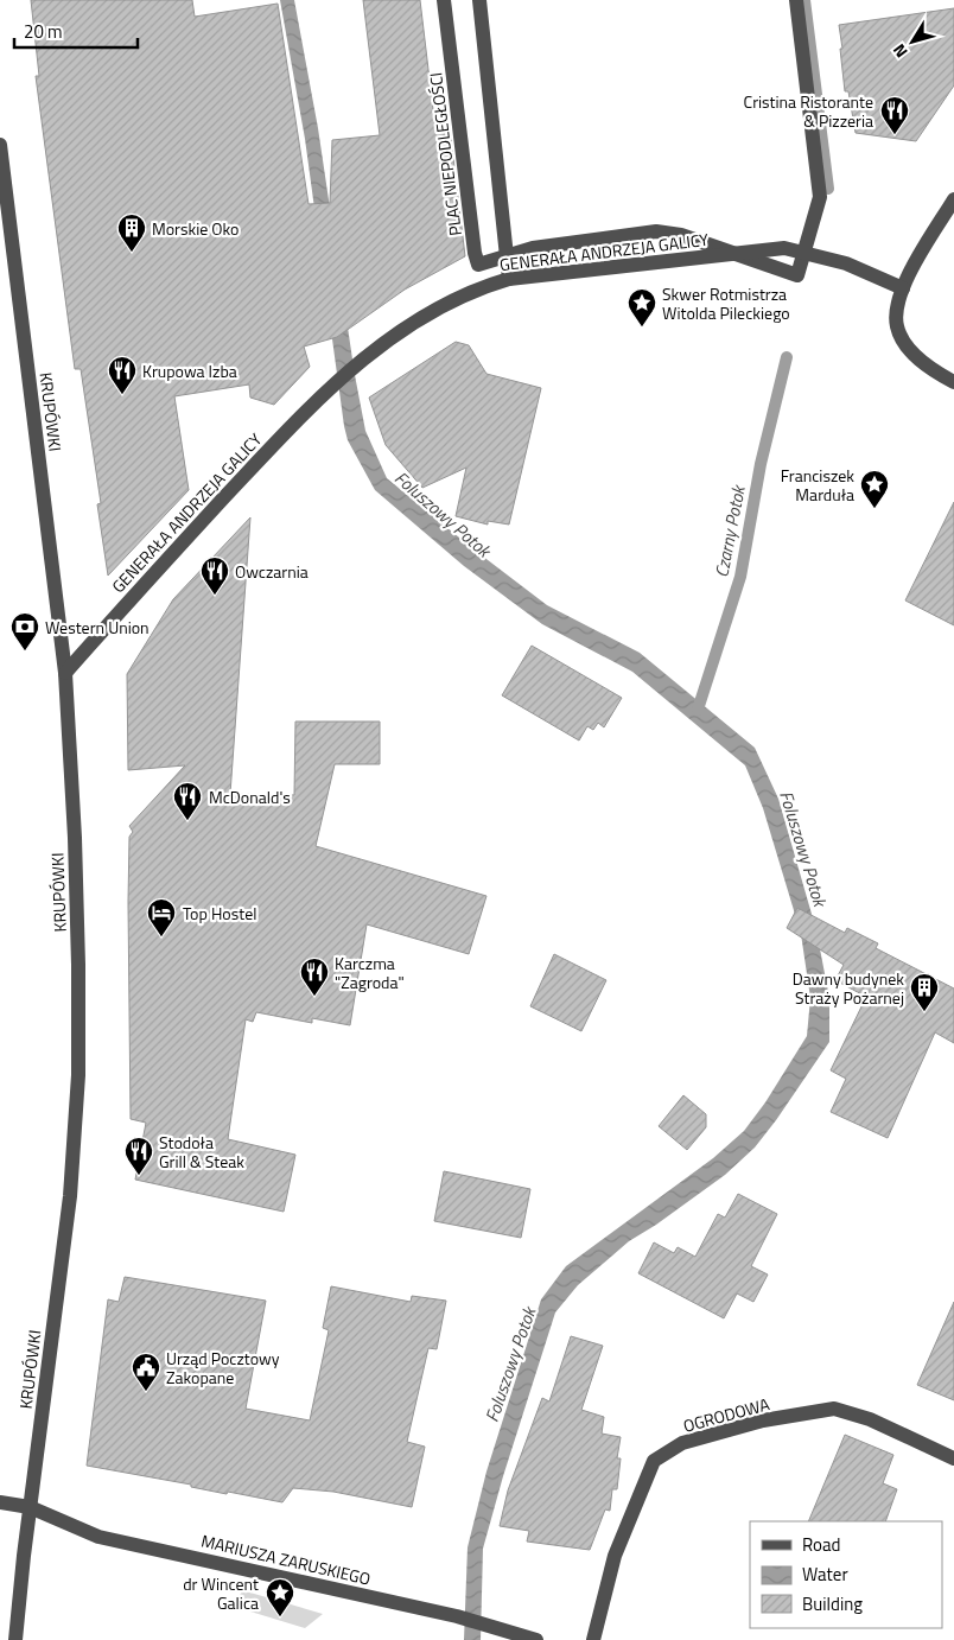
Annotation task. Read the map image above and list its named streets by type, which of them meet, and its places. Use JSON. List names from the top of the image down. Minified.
{"streets":{"street":["PLAC NIEPODLEGŁOŚCI","GENERAŁA ANDRZEJA GALICY","KRUPÓWKI","OGRODOWA","MARIUSZA ZARUSKIEGO"]},"crossings":[["PLAC NIEPODLEGŁOŚCI","GENERAŁA ANDRZEJA GALICY"],["GENERAŁA ANDRZEJA GALICY","KRUPÓWKI"],["KRUPÓWKI","MARIUSZA ZARUSKIEGO"]],"water":["Foluszowy Potok","Czarny Potok"],"places":{"restaurant":["Cristina Ristorante & Pizzeria","Krupowa Izba","Owczarnia","McDonald's","Karczma \"Zagroda\"","Stodoła Grill & Steak"],"building":["Morskie Oko","Dawny budynek Straży Pożarnej"],"place":["Skwer Rotmistrza Witolda Pileckiego","Franciszek Marduła","dr Wincent Galica"],"bank":["Western Union"],"hotel":["Top Hostel"],"public building":["Urząd Pocztowy Zakopane"]},"legend":["Road","Water","Building"],"scale_bar":"20 m","north":"bottom left"}
